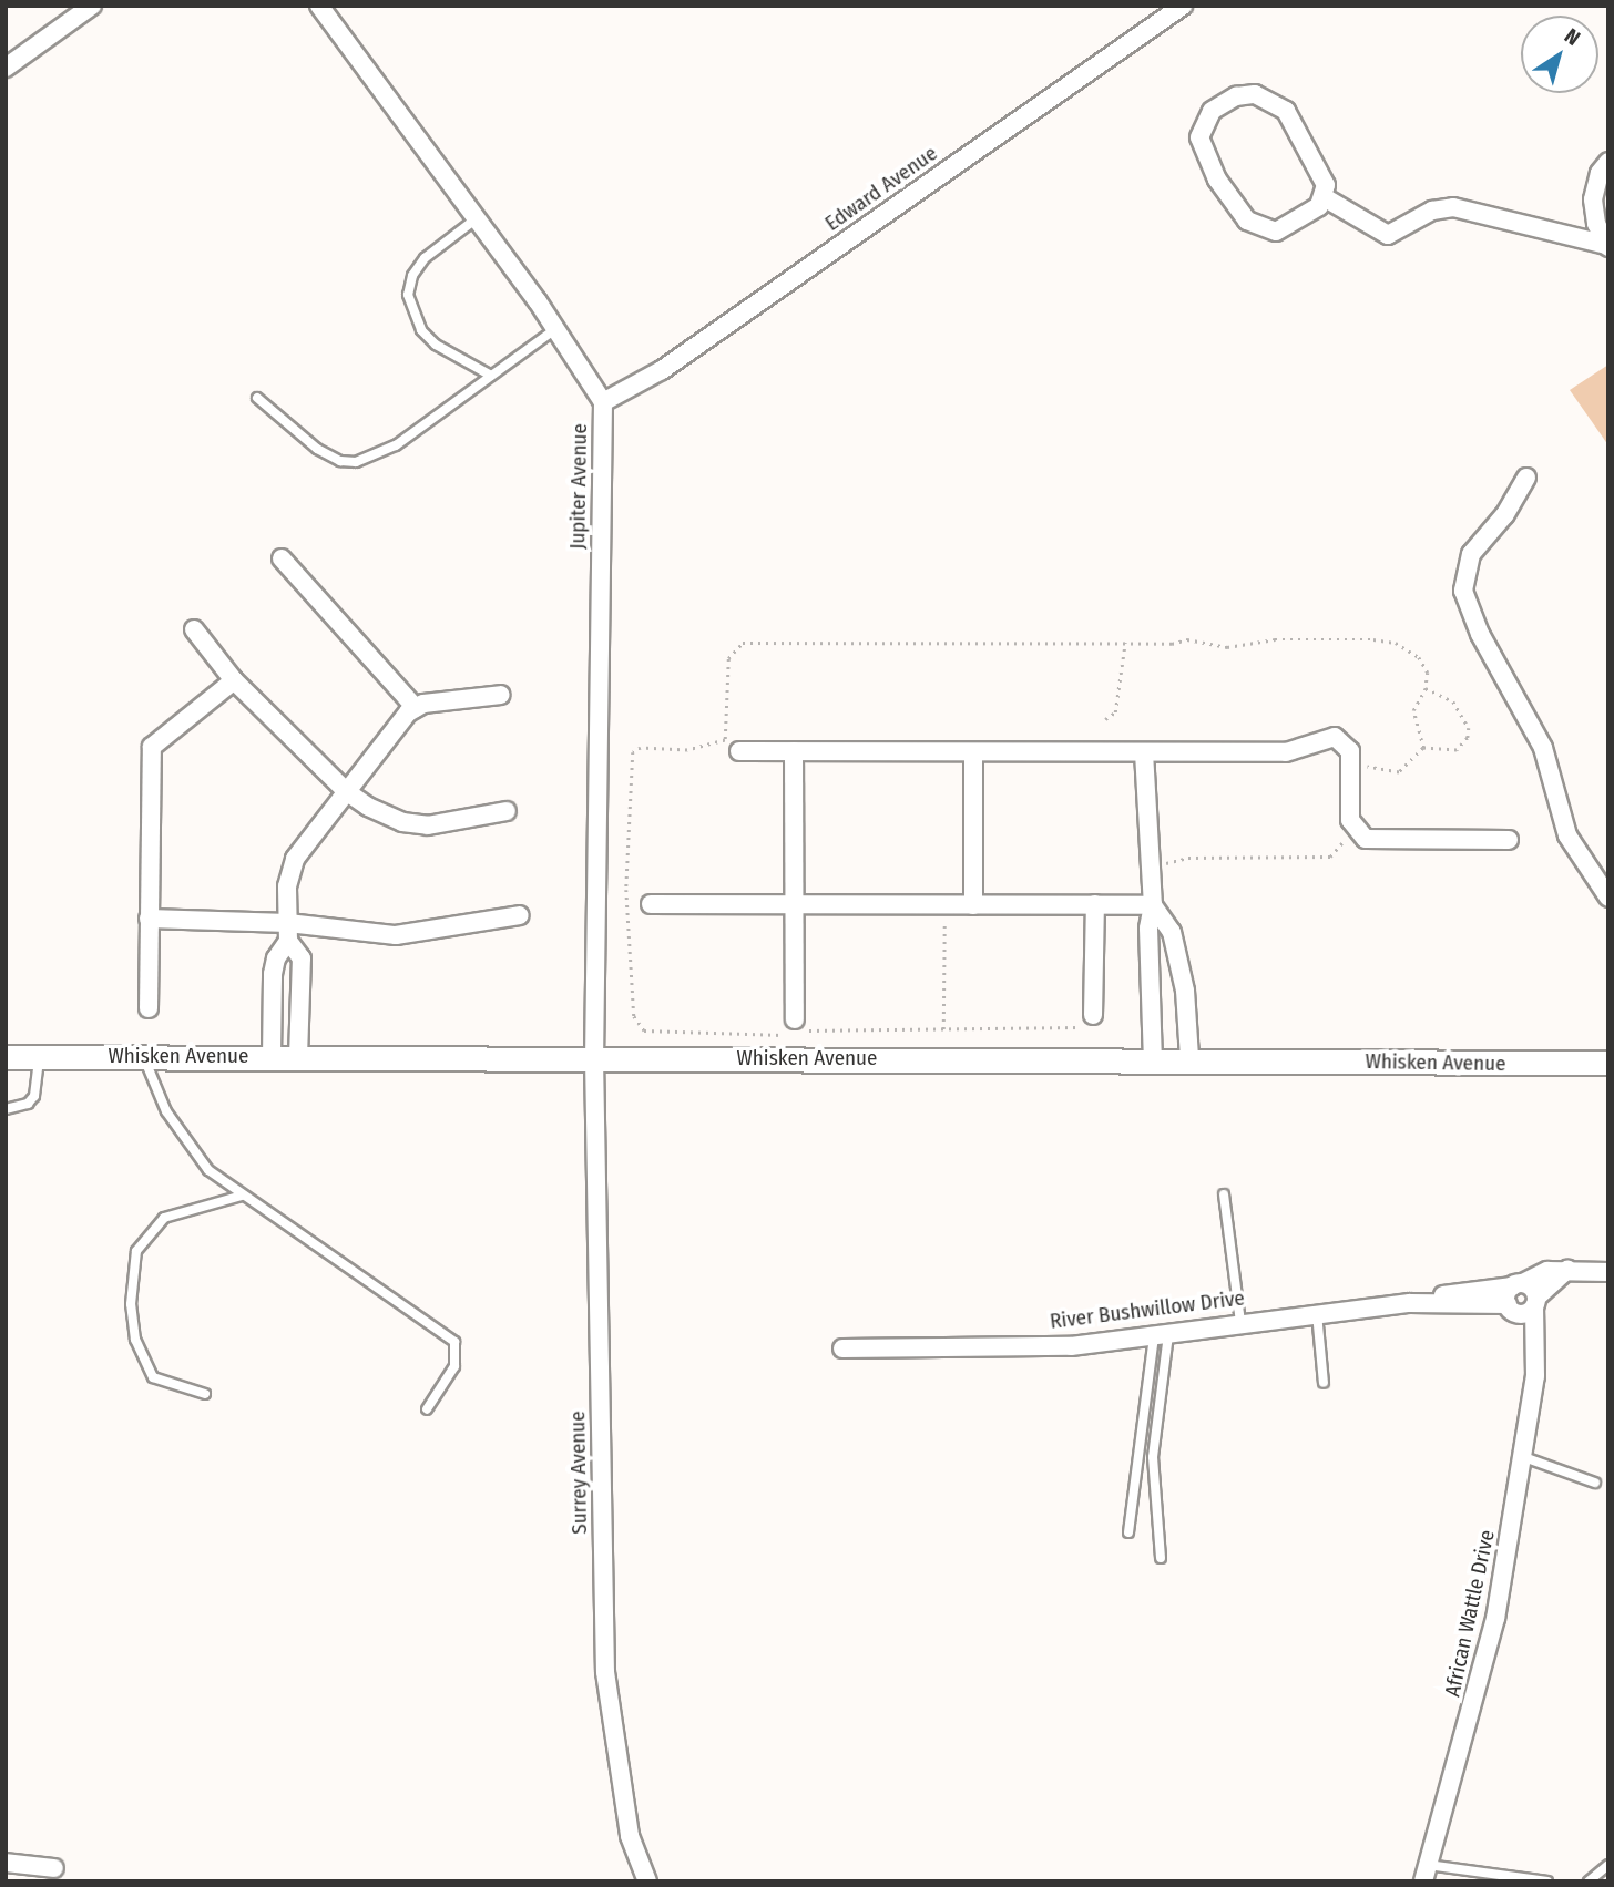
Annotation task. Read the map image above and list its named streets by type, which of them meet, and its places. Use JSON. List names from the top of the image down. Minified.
{"streets":{"street":["Edward Avenue","Jupiter Avenue","Whisken Avenue","River Bushwillow Drive","Surrey Avenue","African Wattle Drive"]},"crossings":[["Edward Avenue","Jupiter Avenue"],["Jupiter Avenue","Whisken Avenue"],["Jupiter Avenue","Surrey Avenue"],["Whisken Avenue","Surrey Avenue"],["River Bushwillow Drive","African Wattle Drive"]],"north":"top right"}
